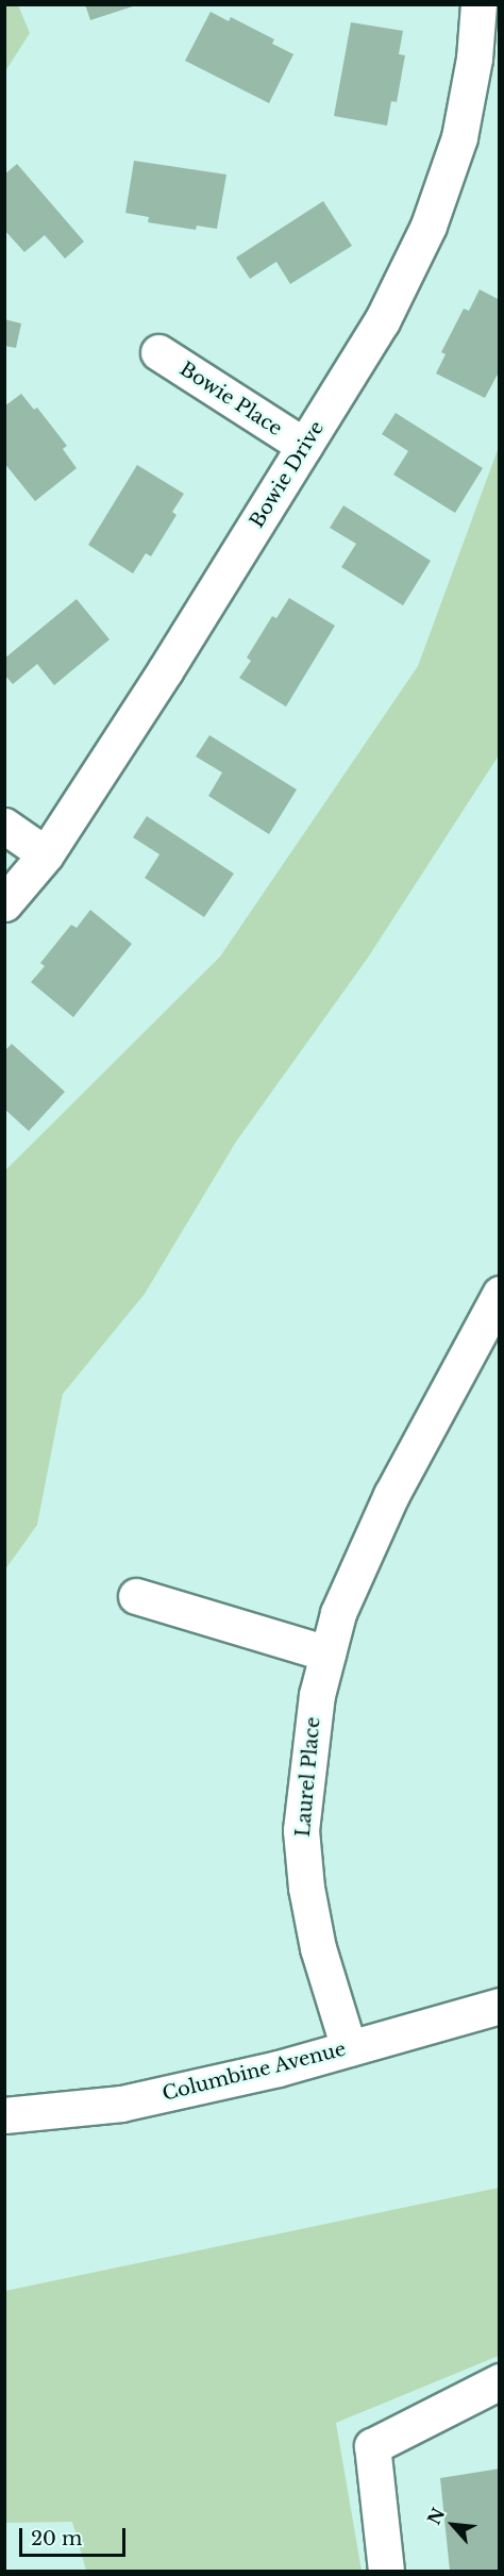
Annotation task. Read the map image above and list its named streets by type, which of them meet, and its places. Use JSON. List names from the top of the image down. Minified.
{"streets":{"street":["Bowie Place","Bowie Drive","Laurel Place","Columbine Avenue"]},"crossings":[["Bowie Place","Bowie Drive"],["Laurel Place","Columbine Avenue"]],"scale_bar":"20 m","north":"top left"}
